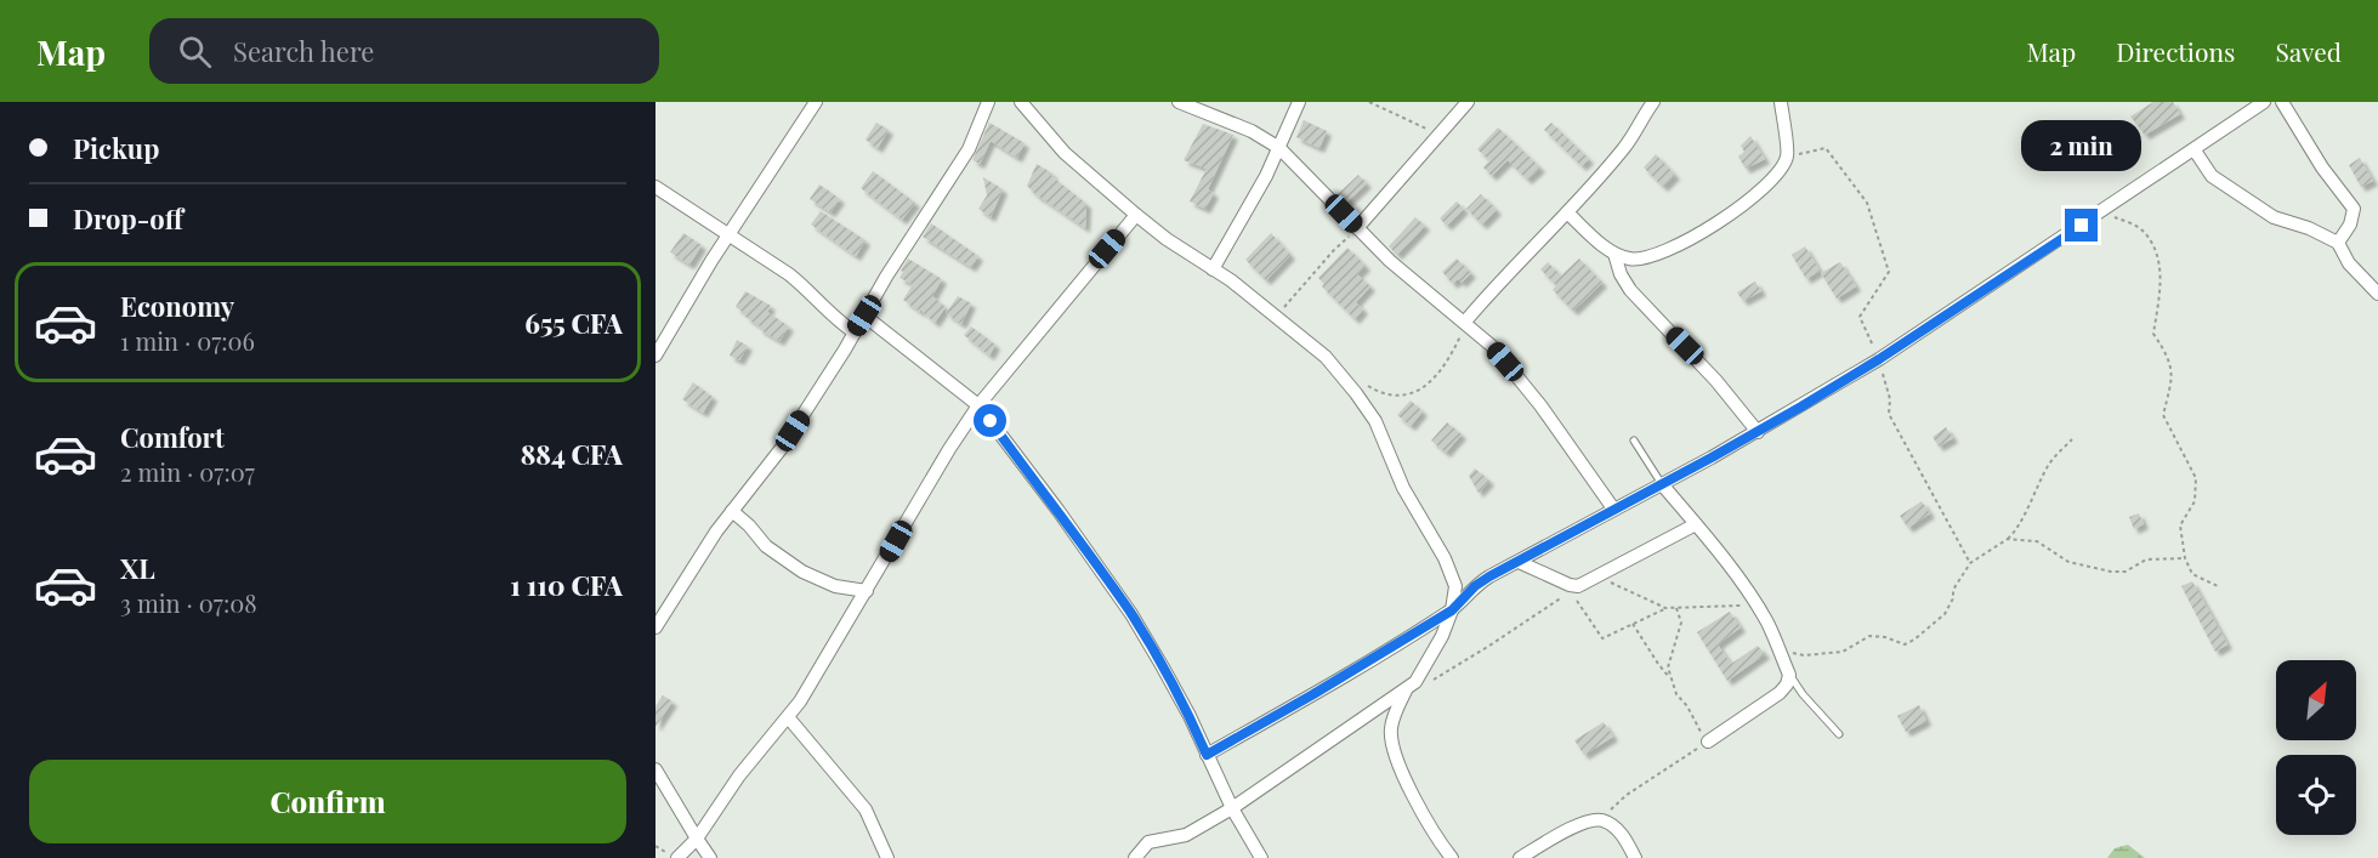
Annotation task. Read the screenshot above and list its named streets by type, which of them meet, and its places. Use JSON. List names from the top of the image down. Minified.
{"north":"top right","page":{"header":"Map","search":"Search here","nav":["Map","Directions","Saved"],"banner":["Pickup","Drop-off"],"bubble":"2 min","list":[{"name":"Economy","note":"1 min · 07:06","value":"655 CFA"},{"name":"Comfort","note":"2 min · 07:07","value":"884 CFA"},{"name":"XL","note":"3 min · 07:08","value":"1 110 CFA"}],"buttons":"Confirm"}}
